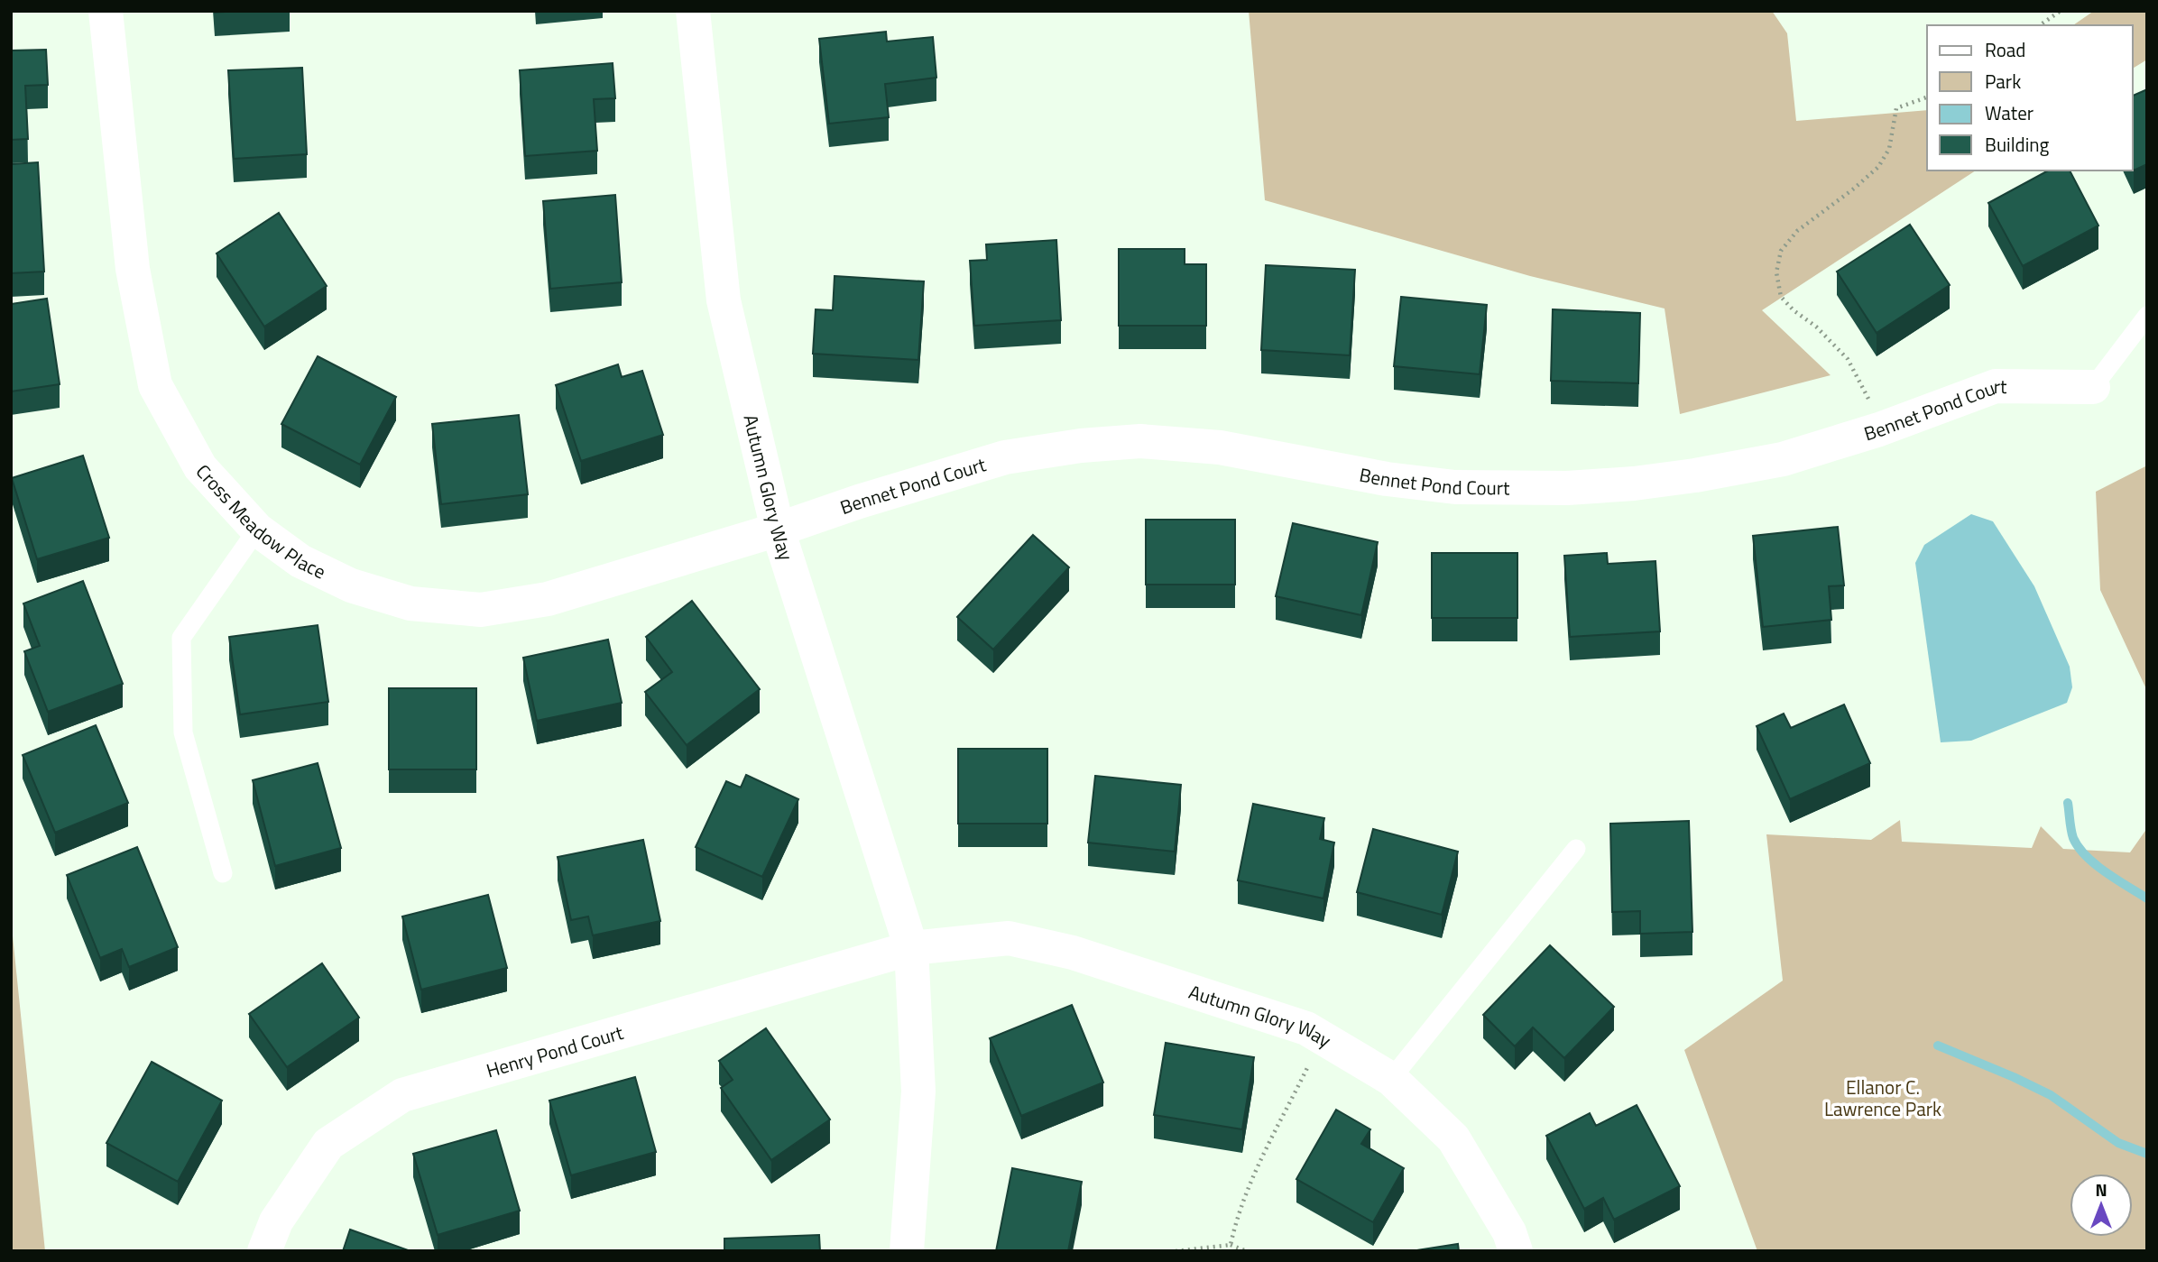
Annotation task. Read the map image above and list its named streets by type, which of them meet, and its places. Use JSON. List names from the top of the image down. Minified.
{"streets":{"street":["Bennet Pond Court","Autumn Glory Way","Cross Meadow Place","Henry Pond Court"]},"crossings":[["Bennet Pond Court","Autumn Glory Way"],["Bennet Pond Court","Cross Meadow Place"],["Autumn Glory Way","Cross Meadow Place"],["Autumn Glory Way","Henry Pond Court"]],"parks":["Ellanor C. Lawrence Park"],"legend":["Road","Park","Water","Building"],"north":"top"}
